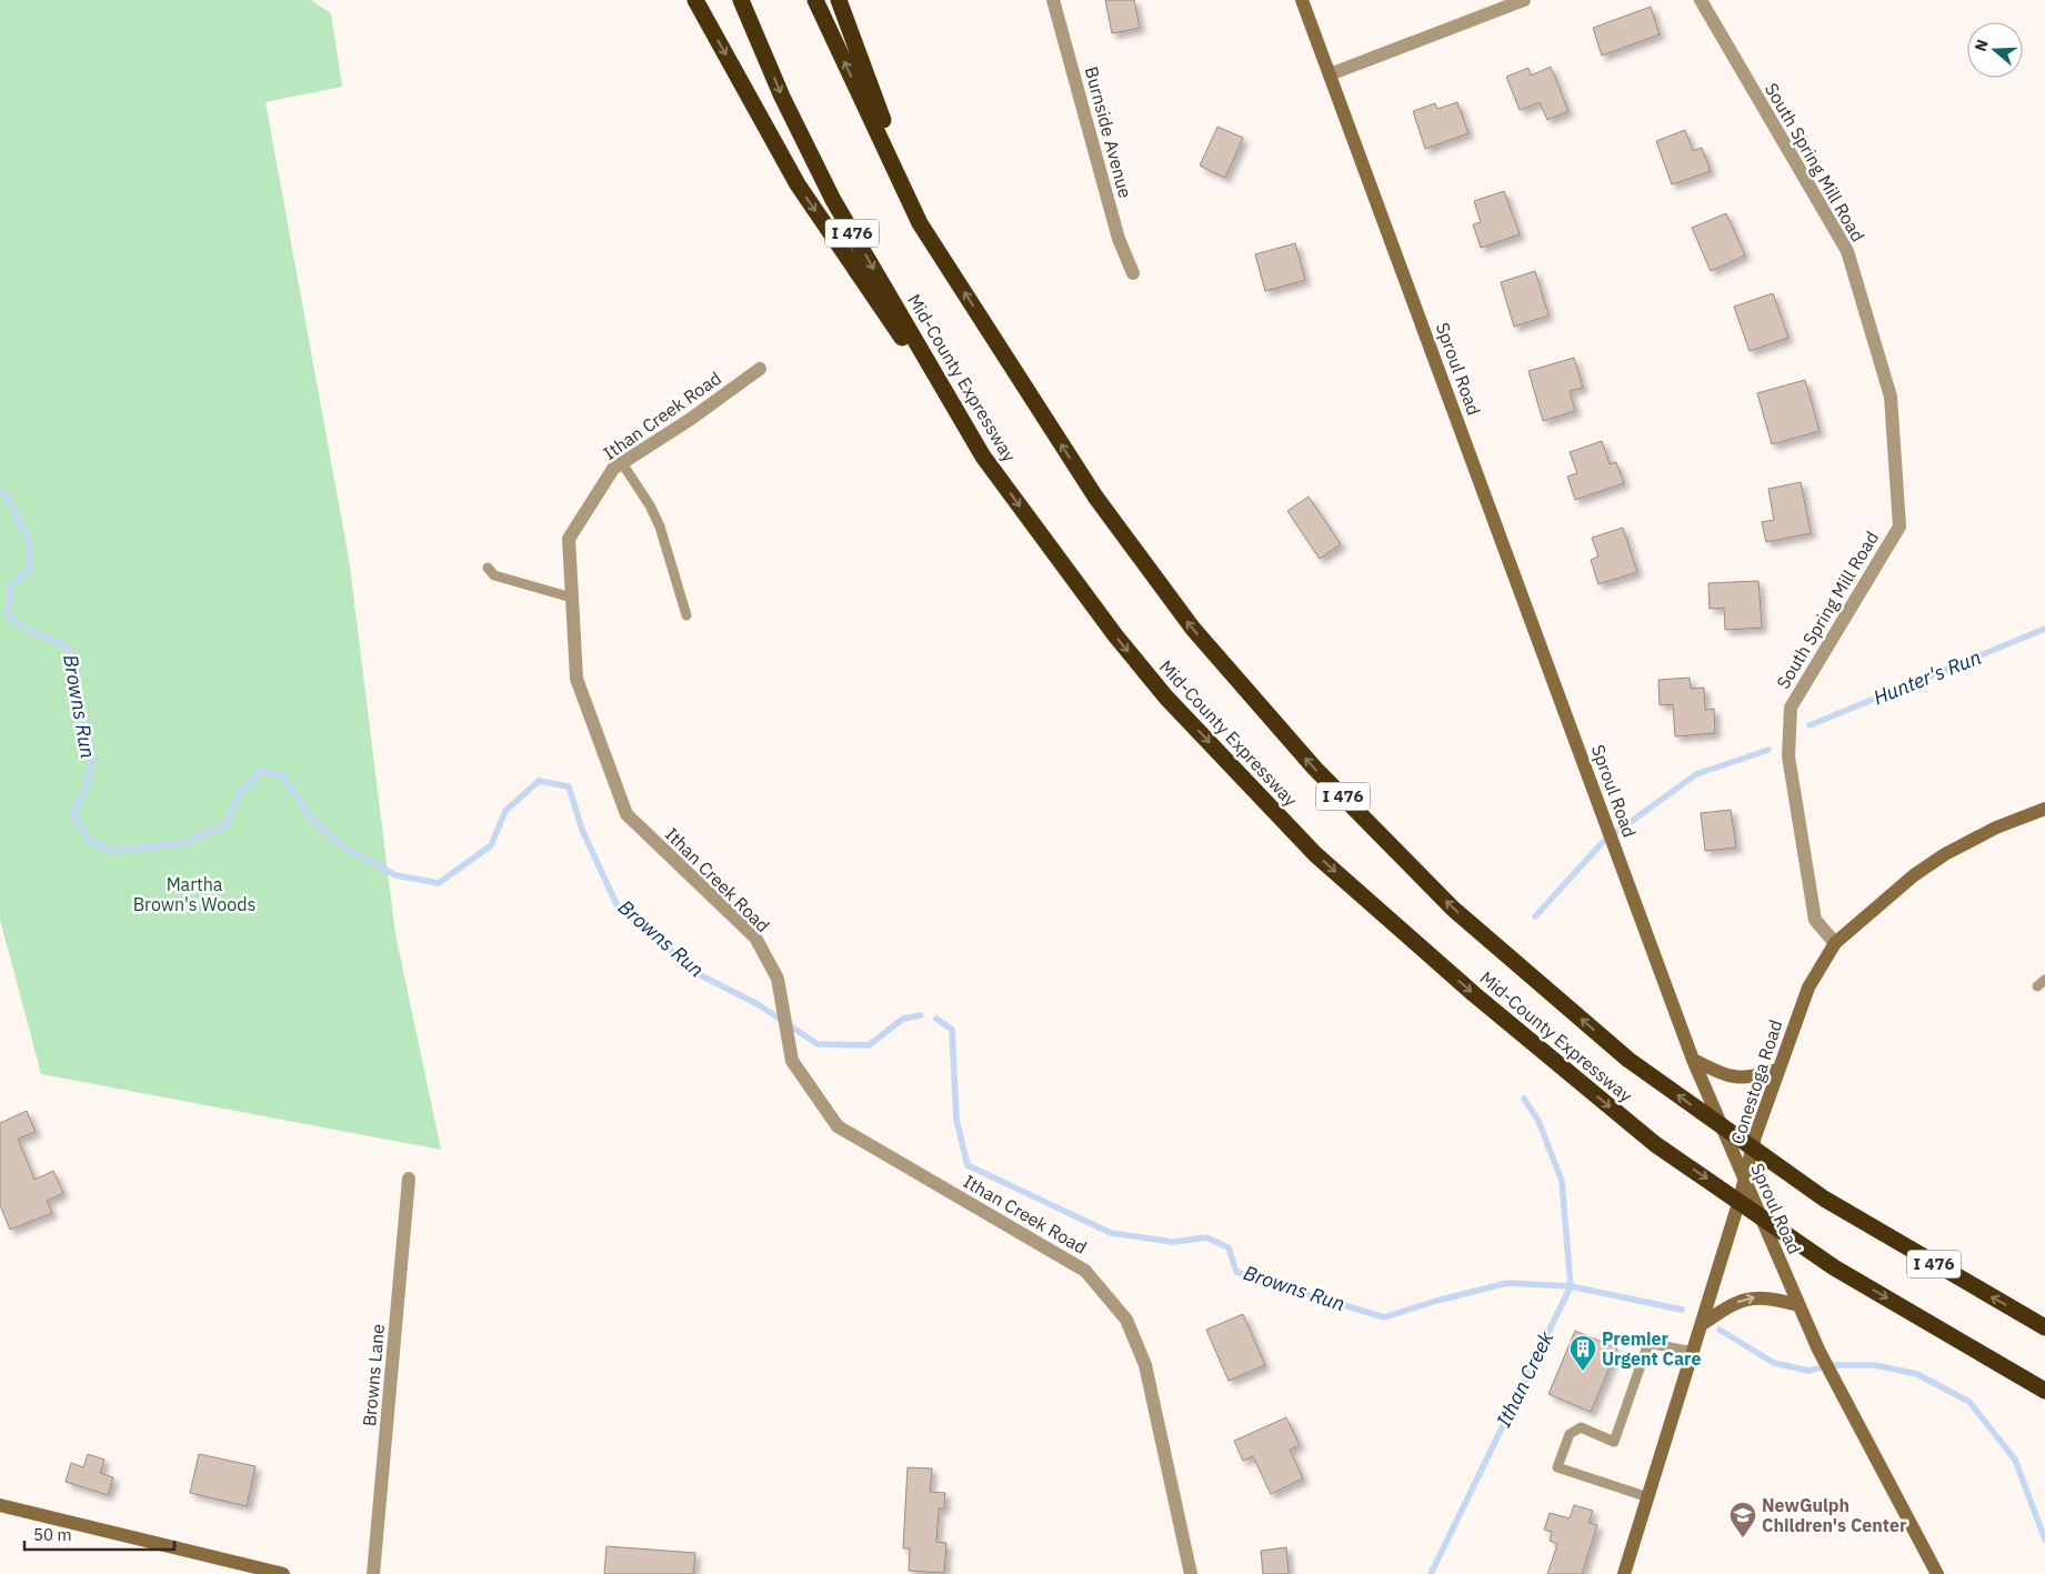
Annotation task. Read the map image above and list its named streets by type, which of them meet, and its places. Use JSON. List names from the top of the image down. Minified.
{"streets":{"highway":["I 476","Mid-County Expressway"],"main road":["Sproul Road","Conestoga Road"],"street":["Burnside Avenue","South Spring Mill Road","Ithan Creek Road","Browns Lane"]},"crossings":[["South Spring Mill Road","Conestoga Road"],["Sproul Road","Conestoga Road"]],"water":["Hunter's Run","Browns Run","Ithan Creek"],"parks":["Martha Brown's Woods"],"places":{"building":["Premier Urgent Care"],"school or university":["NewGulph Children's Center"]},"scale_bar":"50 m","north":"left"}
